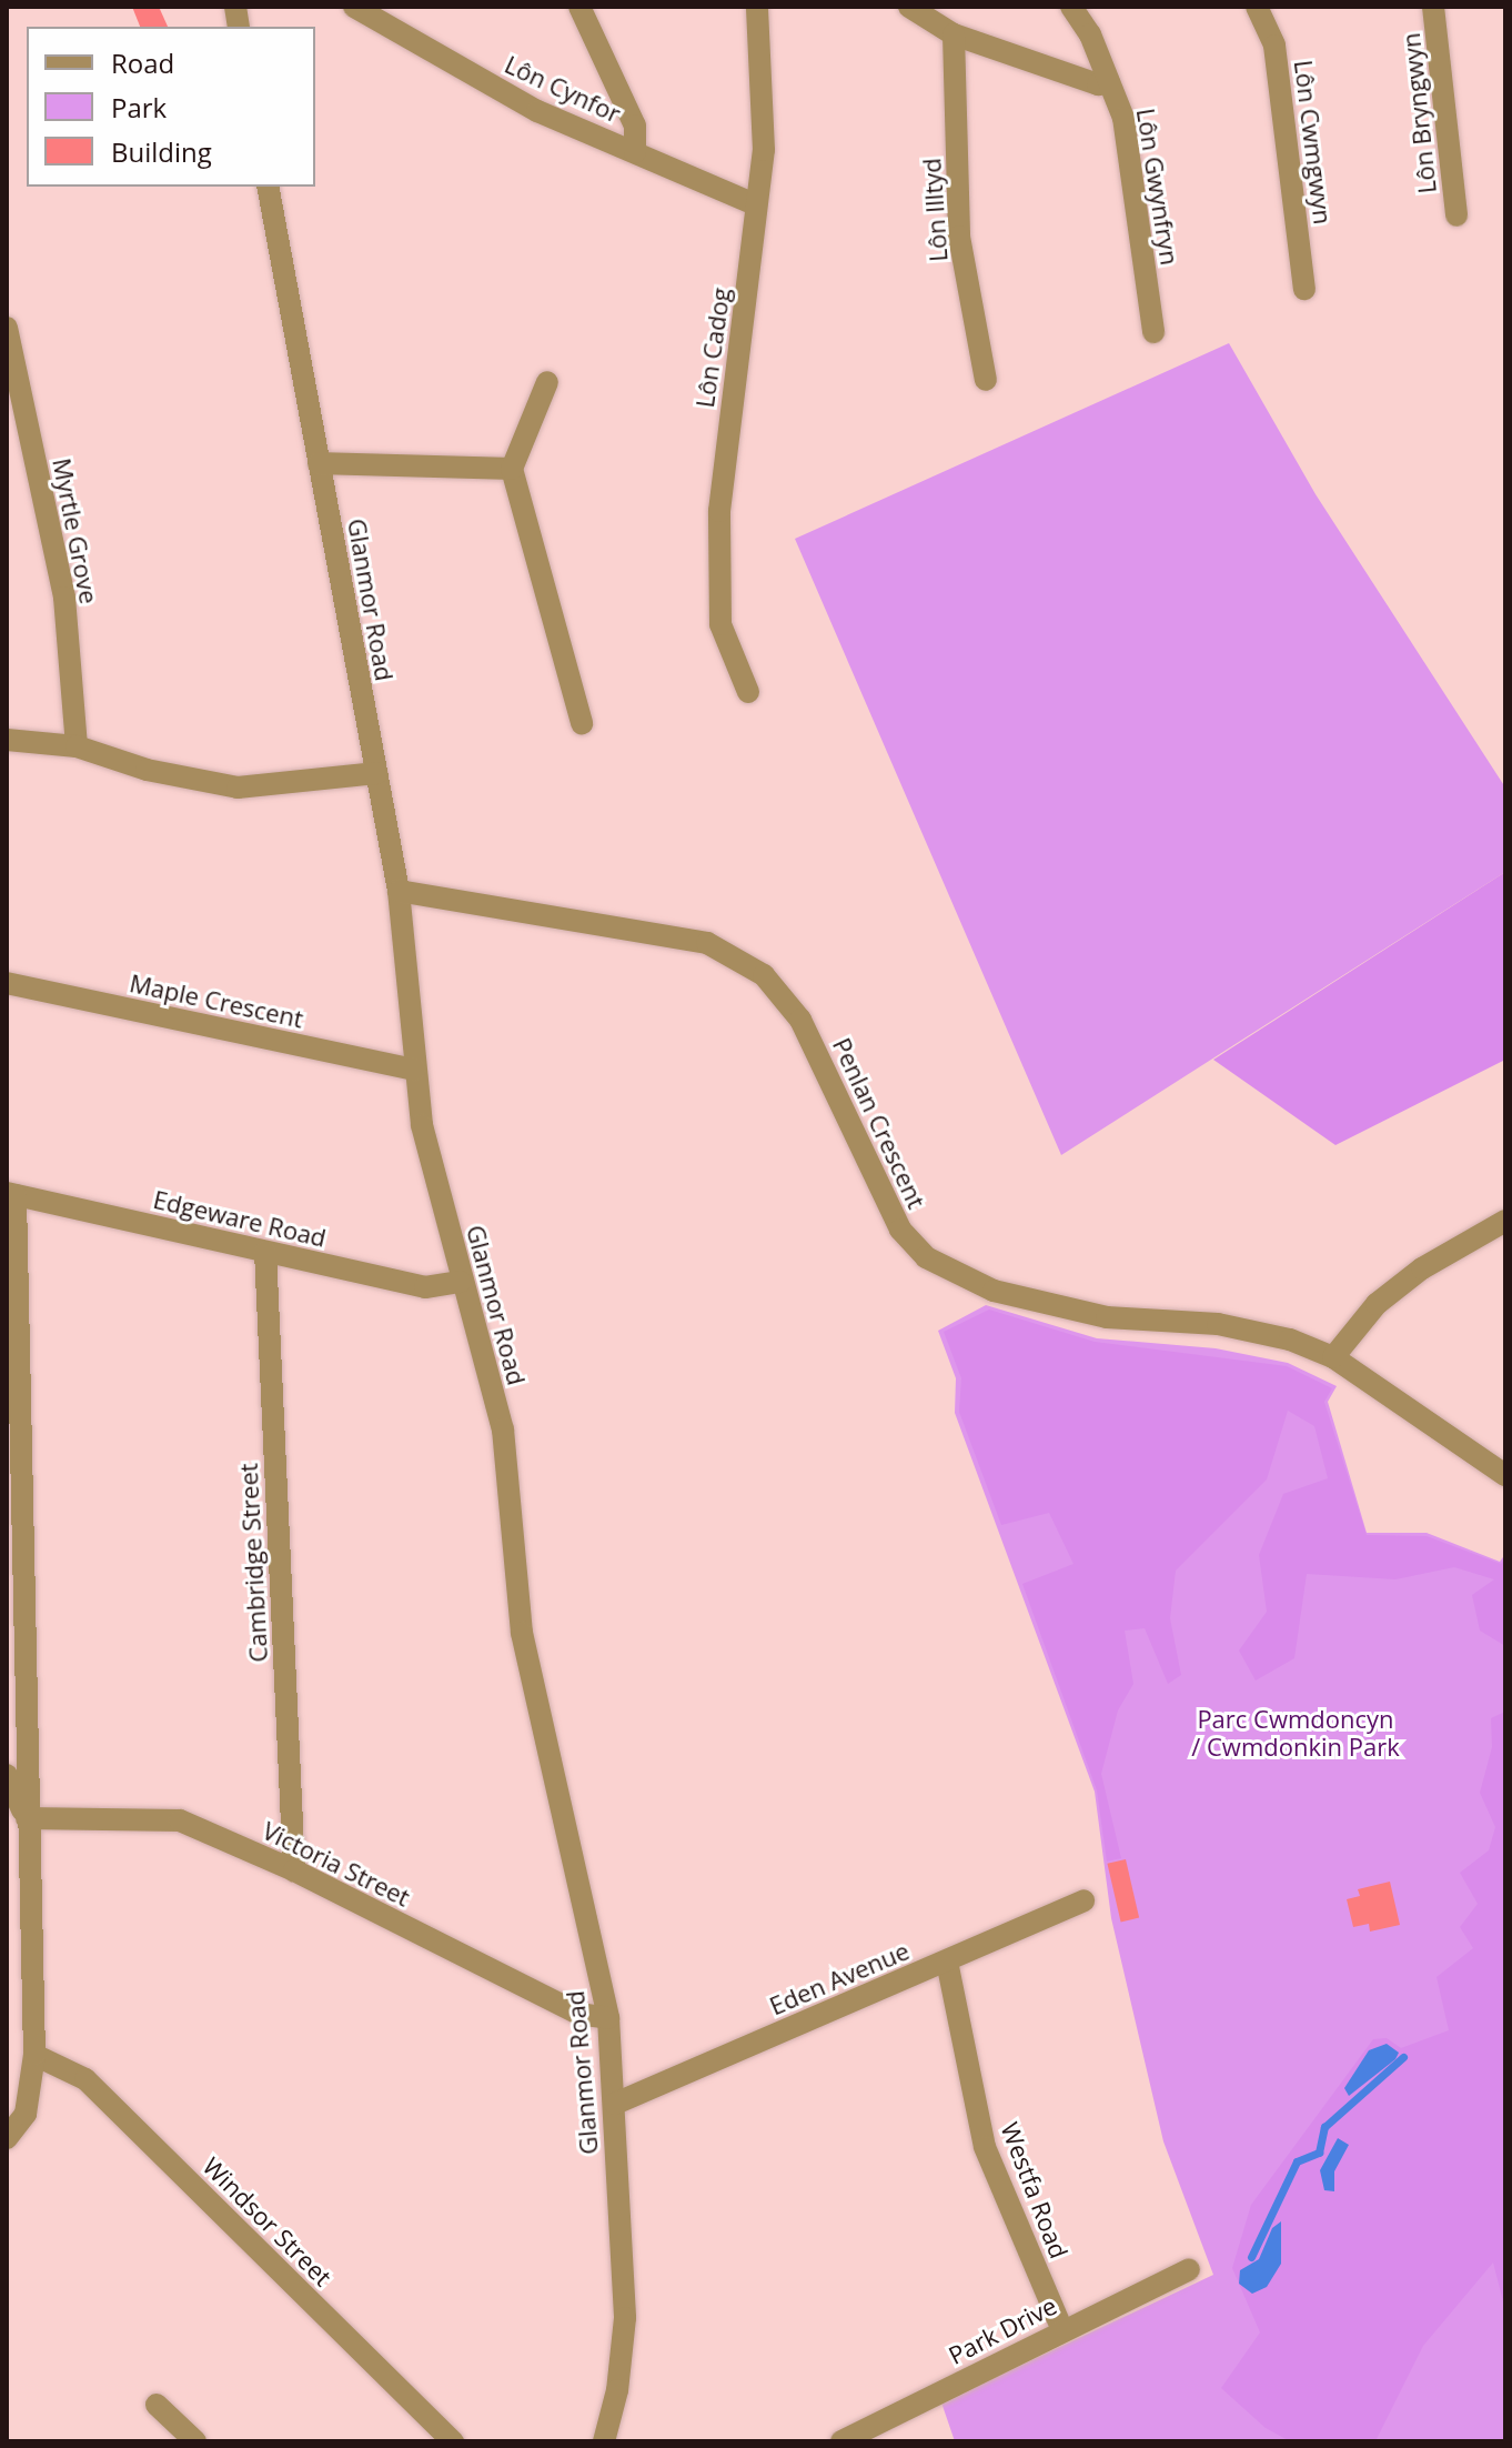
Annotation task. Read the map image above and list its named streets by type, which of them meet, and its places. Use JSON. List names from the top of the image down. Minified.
{"streets":{"street":["Lôn Cynfor","Lôn Bryngwyn","Lôn Cwmgwyn","Lôn Gwynfryn","Lôn Illtyd","Lôn Cadog","Myrtle Grove","Glanmor Road","Maple Crescent","Penlan Crescent","Edgeware Road","Cambridge Street","Victoria Street","Eden Avenue","Westfa Road","Windsor Street","Park Drive"]},"crossings":[["Lôn Cynfor","Lôn Cadog"],["Glanmor Road","Maple Crescent"],["Glanmor Road","Penlan Crescent"],["Glanmor Road","Edgeware Road"],["Glanmor Road","Victoria Street"],["Glanmor Road","Eden Avenue"],["Edgeware Road","Cambridge Street"],["Cambridge Street","Victoria Street"],["Eden Avenue","Westfa Road"],["Westfa Road","Park Drive"]],"parks":["Parc Cwmdoncyn / Cwmdonkin Park"],"legend":["Road","Park","Building"]}
